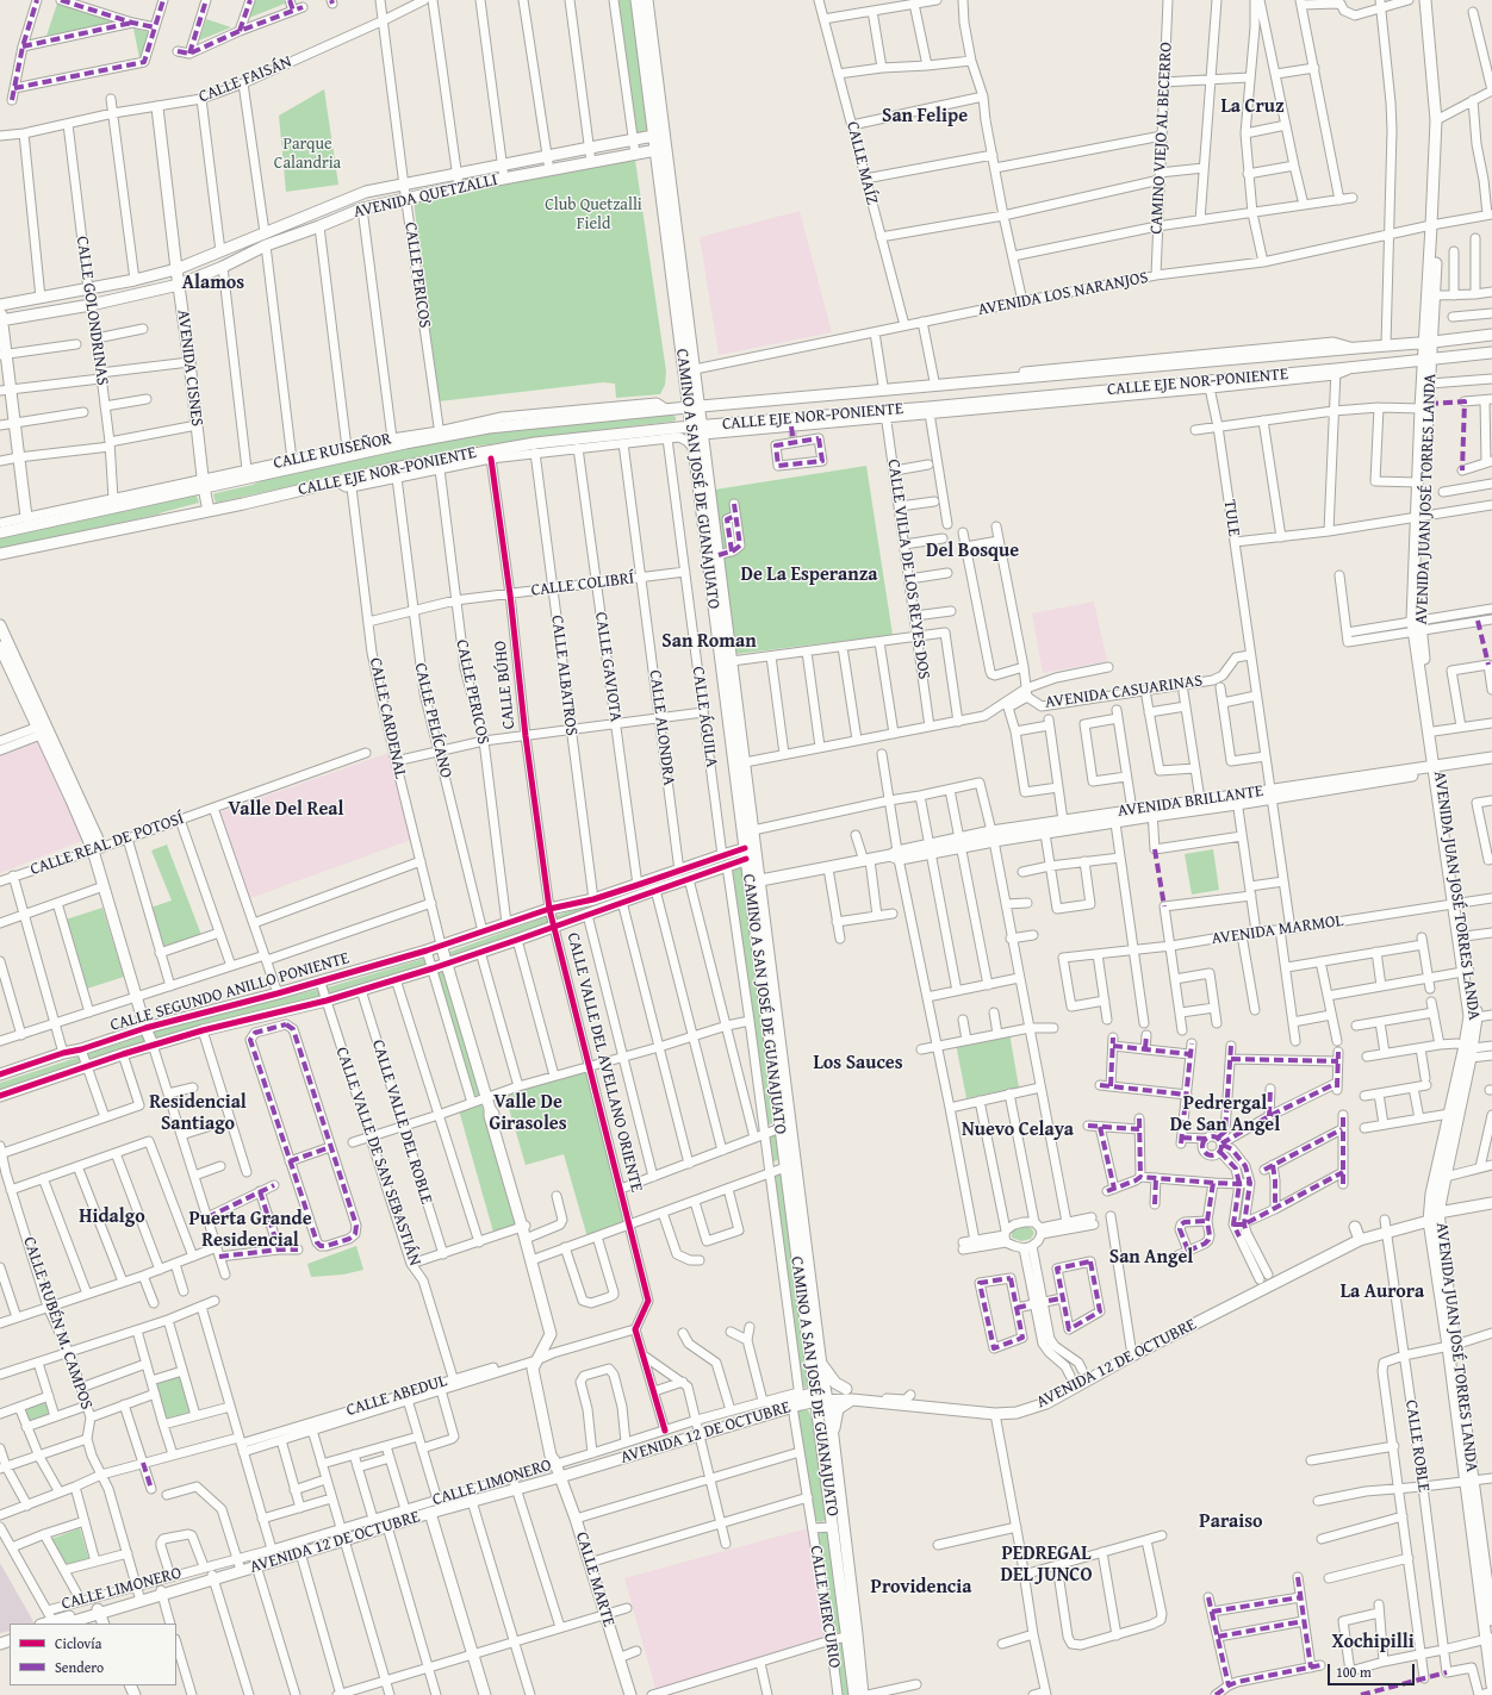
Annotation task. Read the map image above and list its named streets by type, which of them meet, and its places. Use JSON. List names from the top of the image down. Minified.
{"streets":{"main road":["AVENIDA QUETZALLI","AVENIDA CISNES","CALLE EJE NOR-PONIENTE","CAMINO A SAN JOSÉ DE GUANAJUATO","AVENIDA JUAN JOSÉ TORRES LANDA","AVENIDA BRILLANTE","CALLE SEGUNDO ANILLO PONIENTE","AVENIDA 12 DE OCTUBRE","CALLE MARTE"],"street":["CALLE FAISÁN","CAMINO VIEJO AL BECERRO","CALLE MAÍZ","CALLE PERICOS","AVENIDA LOS NARANJOS","CALLE GOLONDRINAS","CALLE RUISEÑOR","TULE","CALLE VILLA DE LOS REYES DOS","CALLE COLIBRÍ","CALLE GAVIOTA","CALLE ALBATROS","CALLE BÚHO","AVENIDA CASUARINAS","CALLE ÁGUILA","CALLE CARDENAL","CALLE PELÍCANO","CALLE ALONDRA","CALLE REAL DE POTOSÍ","AVENIDA MARMOL","CALLE VALLE DEL AVELLANO ORIENTE","CALLE VALLE DEL ROBLE","CALLE VALLE DE SAN SEBASTIÁN","CALLE RUBÉN M. CAMPOS","CALLE ABEDUL","CALLE ROBLE","CALLE LIMONERO","CALLE MERCURIO"]},"crossings":[["CALLE FAISÁN","CALLE PERICOS"],["CALLE FAISÁN","CALLE GOLONDRINAS"],["CALLE FAISÁN","AVENIDA CISNES"],["CAMINO VIEJO AL BECERRO","AVENIDA LOS NARANJOS"],["CALLE MAÍZ","AVENIDA LOS NARANJOS"],["AVENIDA QUETZALLI","CALLE PERICOS"],["AVENIDA QUETZALLI","CALLE GOLONDRINAS"],["AVENIDA QUETZALLI","AVENIDA CISNES"],["AVENIDA QUETZALLI","CAMINO A SAN JOSÉ DE GUANAJUATO"],["CALLE PERICOS","CALLE EJE NOR-PONIENTE"],["CALLE PERICOS","CALLE RUISEÑOR"],["CALLE PERICOS","CALLE COLIBRÍ"],["CALLE PERICOS","CALLE SEGUNDO ANILLO PONIENTE"],["AVENIDA LOS NARANJOS","CAMINO A SAN JOSÉ DE GUANAJUATO"],["AVENIDA LOS NARANJOS","AVENIDA JUAN JOSÉ TORRES LANDA"],["CALLE GOLONDRINAS","CALLE RUISEÑOR"],["AVENIDA CISNES","CALLE EJE NOR-PONIENTE"],["AVENIDA CISNES","CALLE RUISEÑOR"],["CALLE EJE NOR-PONIENTE","CALLE RUISEÑOR"],["CALLE EJE NOR-PONIENTE","CAMINO A SAN JOSÉ DE GUANAJUATO"],["CALLE EJE NOR-PONIENTE","AVENIDA JUAN JOSÉ TORRES LANDA"],["CALLE EJE NOR-PONIENTE","TULE"],["CALLE EJE NOR-PONIENTE","CALLE VILLA DE LOS REYES DOS"],["CAMINO A SAN JOSÉ DE GUANAJUATO","AVENIDA BRILLANTE"],["CAMINO A SAN JOSÉ DE GUANAJUATO","CALLE SEGUNDO ANILLO PONIENTE"],["CAMINO A SAN JOSÉ DE GUANAJUATO","AVENIDA 12 DE OCTUBRE"],["AVENIDA JUAN JOSÉ TORRES LANDA","AVENIDA BRILLANTE"],["AVENIDA JUAN JOSÉ TORRES LANDA","AVENIDA MARMOL"],["AVENIDA JUAN JOSÉ TORRES LANDA","AVENIDA 12 DE OCTUBRE"],["TULE","AVENIDA CASUARINAS"],["TULE","AVENIDA BRILLANTE"],["TULE","AVENIDA MARMOL"],["CALLE COLIBRÍ","CALLE GAVIOTA"],["CALLE COLIBRÍ","CALLE ALBATROS"],["CALLE COLIBRÍ","CALLE BÚHO"],["CALLE COLIBRÍ","CALLE ÁGUILA"],["CALLE COLIBRÍ","CALLE CARDENAL"],["CALLE COLIBRÍ","CALLE PELÍCANO"],["CALLE COLIBRÍ","CALLE ALONDRA"],["CALLE GAVIOTA","CALLE SEGUNDO ANILLO PONIENTE"],["CALLE ALBATROS","CALLE SEGUNDO ANILLO PONIENTE"],["CALLE BÚHO","CALLE SEGUNDO ANILLO PONIENTE"],["CALLE BÚHO","CALLE VALLE DEL AVELLANO ORIENTE"],["CALLE ÁGUILA","CALLE SEGUNDO ANILLO PONIENTE"],["CALLE CARDENAL","CALLE SEGUNDO ANILLO PONIENTE"],["CALLE CARDENAL","CALLE MARTE"],["CALLE PELÍCANO","CALLE SEGUNDO ANILLO PONIENTE"],["CALLE ALONDRA","CALLE SEGUNDO ANILLO PONIENTE"],["CALLE SEGUNDO ANILLO PONIENTE","CALLE VALLE DEL AVELLANO ORIENTE"],["CALLE SEGUNDO ANILLO PONIENTE","CALLE VALLE DEL ROBLE"],["CALLE SEGUNDO ANILLO PONIENTE","CALLE VALLE DE SAN SEBASTIÁN"],["CALLE SEGUNDO ANILLO PONIENTE","CALLE MARTE"],["CALLE SEGUNDO ANILLO PONIENTE","CALLE MERCURIO"],["CALLE VALLE DEL AVELLANO ORIENTE","CALLE ABEDUL"],["CALLE VALLE DE SAN SEBASTIÁN","CALLE ABEDUL"],["CALLE RUBÉN M. CAMPOS","AVENIDA 12 DE OCTUBRE"],["CALLE RUBÉN M. CAMPOS","CALLE LIMONERO"],["AVENIDA 12 DE OCTUBRE","CALLE ROBLE"],["AVENIDA 12 DE OCTUBRE","CALLE LIMONERO"],["AVENIDA 12 DE OCTUBRE","CALLE MARTE"],["AVENIDA 12 DE OCTUBRE","CALLE MERCURIO"],["CALLE ABEDUL","CALLE MARTE"],["CALLE LIMONERO","CALLE MARTE"],["CALLE LIMONERO","CALLE MERCURIO"]],"districts":["La Cruz","San Felipe","Alamos","Del Bosque","De La Esperanza","San Roman","Valle Del Real","Los Sauces","Residencial Santiago","Valle De Girasoles","Pedrergal De San Angel","Nuevo Celaya","Hidalgo","Puerta Grande Residencial","San Angel","La Aurora","Paraiso","PEDREGAL DEL JUNCO","Providencia","Xochipilli"],"parks":["Parque Calandria","Club Quetzalli Field"],"legend":["Ciclovía","Sendero"],"scale_bar":"100 m"}
